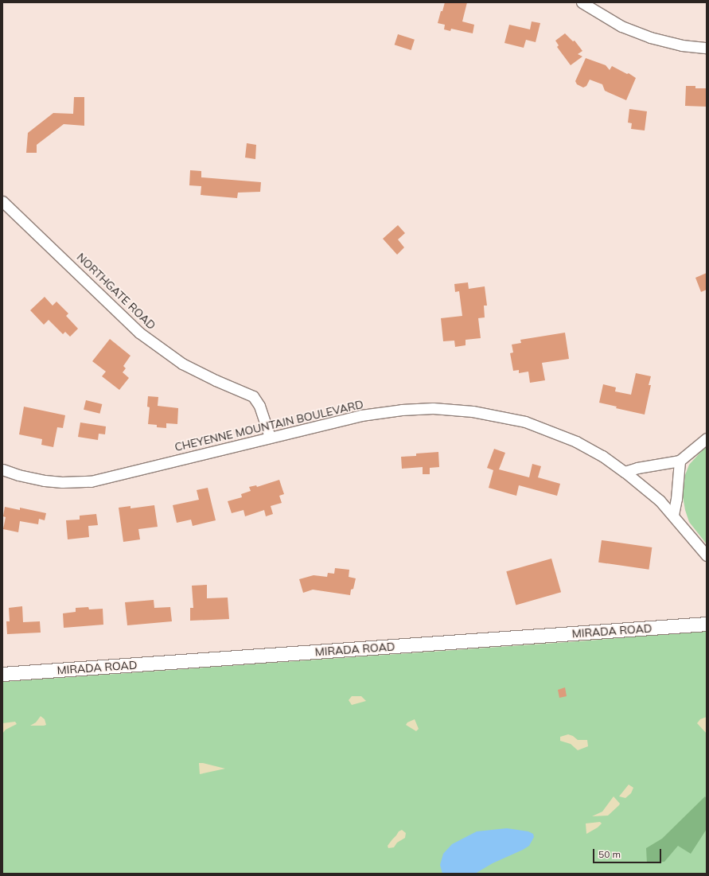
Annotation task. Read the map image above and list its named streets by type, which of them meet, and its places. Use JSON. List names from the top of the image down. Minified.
{"streets":{"street":["NORTHGATE ROAD","CHEYENNE MOUNTAIN BOULEVARD","MIRADA ROAD"]},"crossings":[["NORTHGATE ROAD","CHEYENNE MOUNTAIN BOULEVARD"]],"scale_bar":"50 m"}
